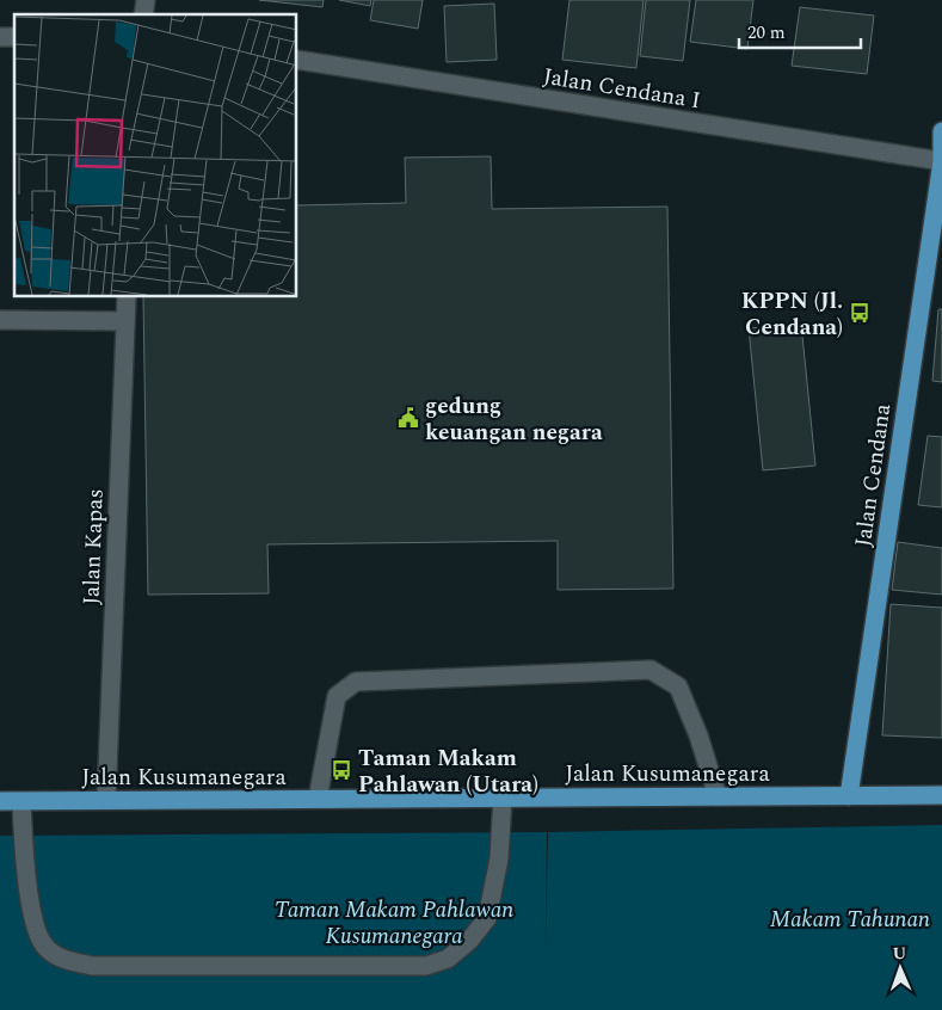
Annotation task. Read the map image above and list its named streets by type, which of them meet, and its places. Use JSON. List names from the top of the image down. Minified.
{"streets":{"main road":["Jalan Cendana","Jalan Kusumanegara"],"street":["Jalan Cendana I","Jalan Kapas"]},"crossings":[["Jalan Cendana I","Jalan Cendana"],["Jalan Cendana","Jalan Kusumanegara"],["Jalan Kapas","Jalan Kusumanegara"]],"parks":["Taman Makam Pahlawan Kusumanegara","Makam Tahunan"],"places":{"bus stop":["KPPN (Jl. Cendana)","Taman Makam Pahlawan (Utara)"],"public building":["gedung keuangan negara"]},"scale_bar":"20 m","north":"top"}
